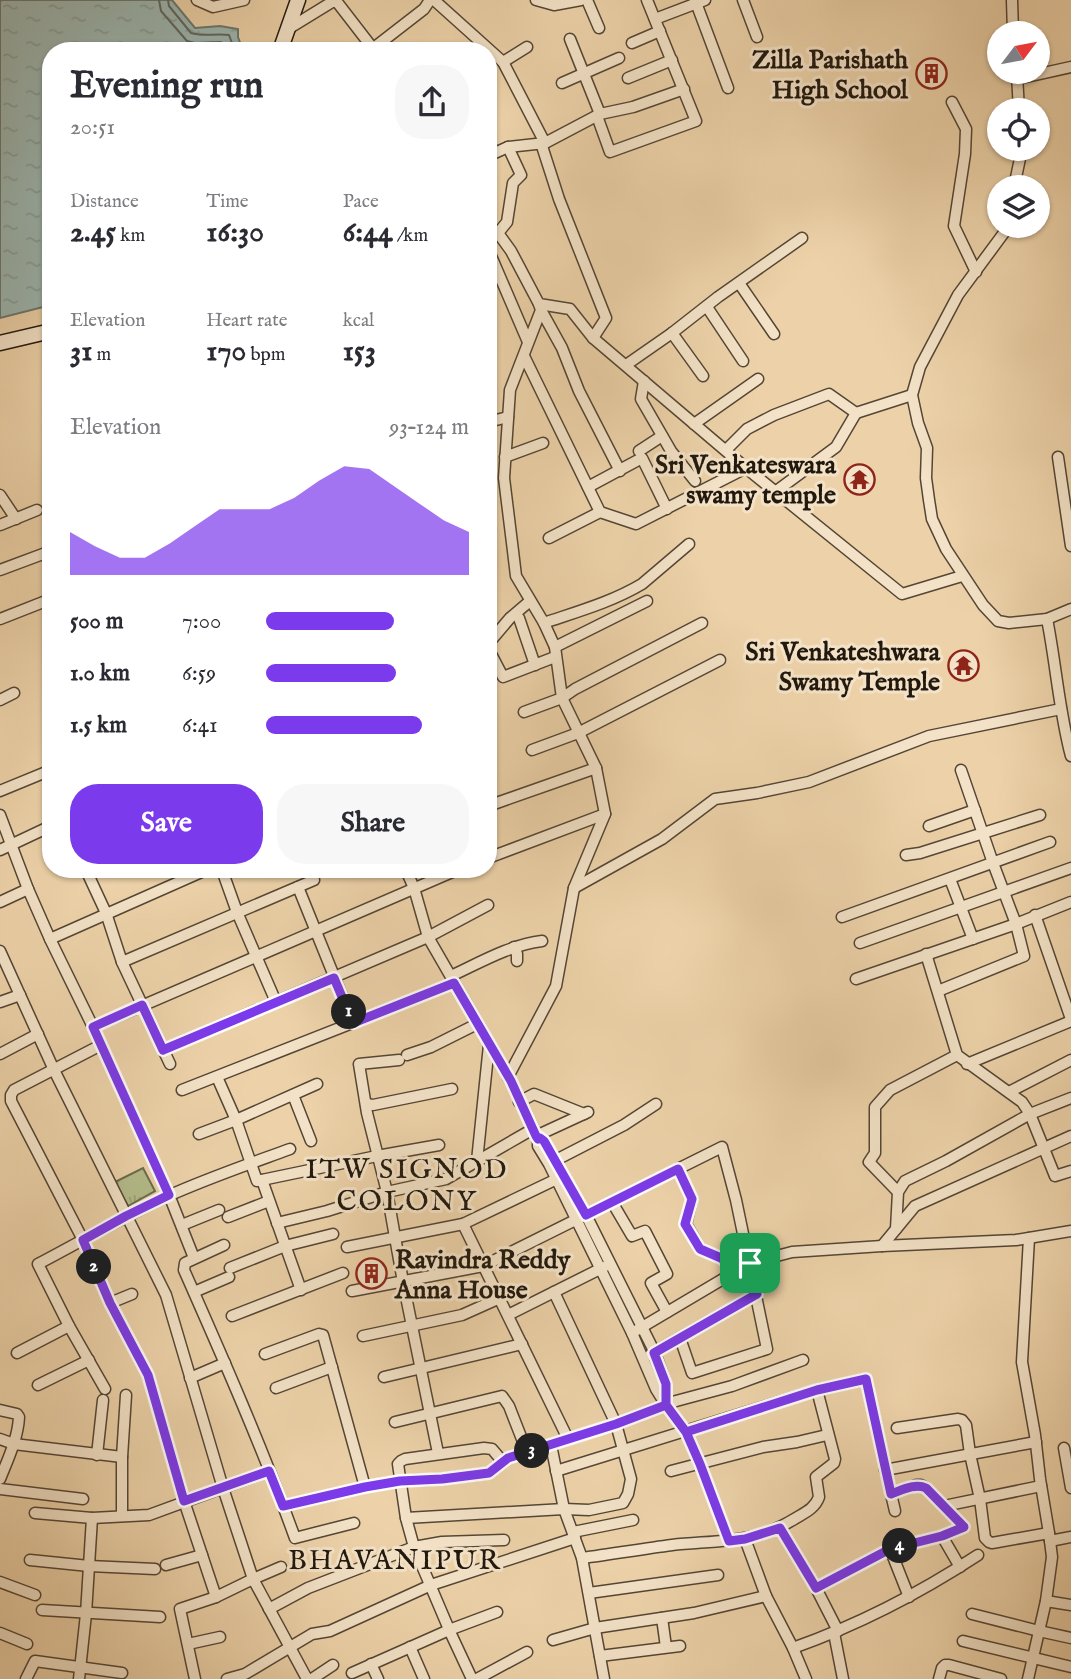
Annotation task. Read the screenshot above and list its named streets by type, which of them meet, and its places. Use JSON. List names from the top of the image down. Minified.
{"districts":["ITW SIGNOD COLONY","BHAVANIPUR"],"places":{"building":["Zilla Parishath High School","Ravindra Reddy Anna House"],"temple":["Sri Venkateswara swamy temple","Sri Venkateshwara Swamy Temple"]},"north":"top right","page":{"heading":["Evening run","20:51"],"stats":[["Distance","2.45 km"],["Time","16:30"],["Pace","6:44 /km"],["Elevation","31 m"],["Heart rate","170 bpm"],["kcal","153"]],"chart":["Elevation","93–124 m"],"list":[{"name":"500 m","note":"7:00"},{"name":"1.0 km","note":"6:59"},{"name":"1.5 km","note":"6:41"}],"buttons":["Save","Share"],"pins":["1","2","3","4"]}}
